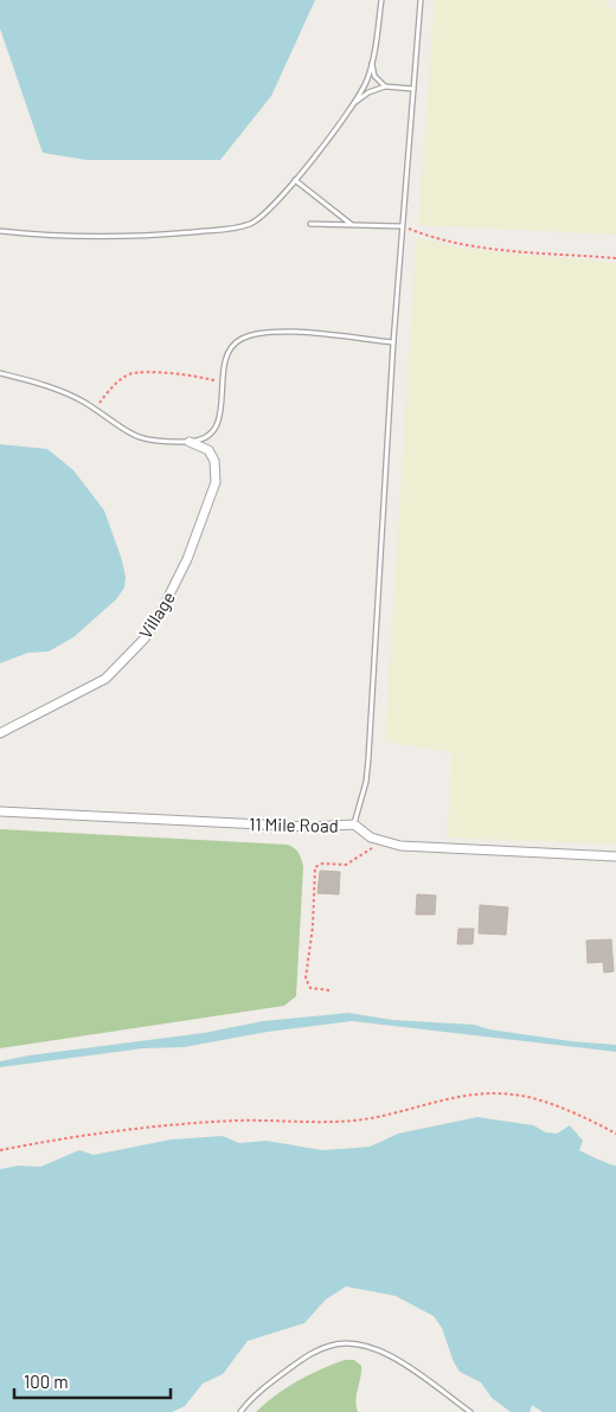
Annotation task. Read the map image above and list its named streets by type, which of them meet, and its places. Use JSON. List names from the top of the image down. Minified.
{"streets":{"street":["Village","11 Mile Road"]},"scale_bar":"100 m"}
